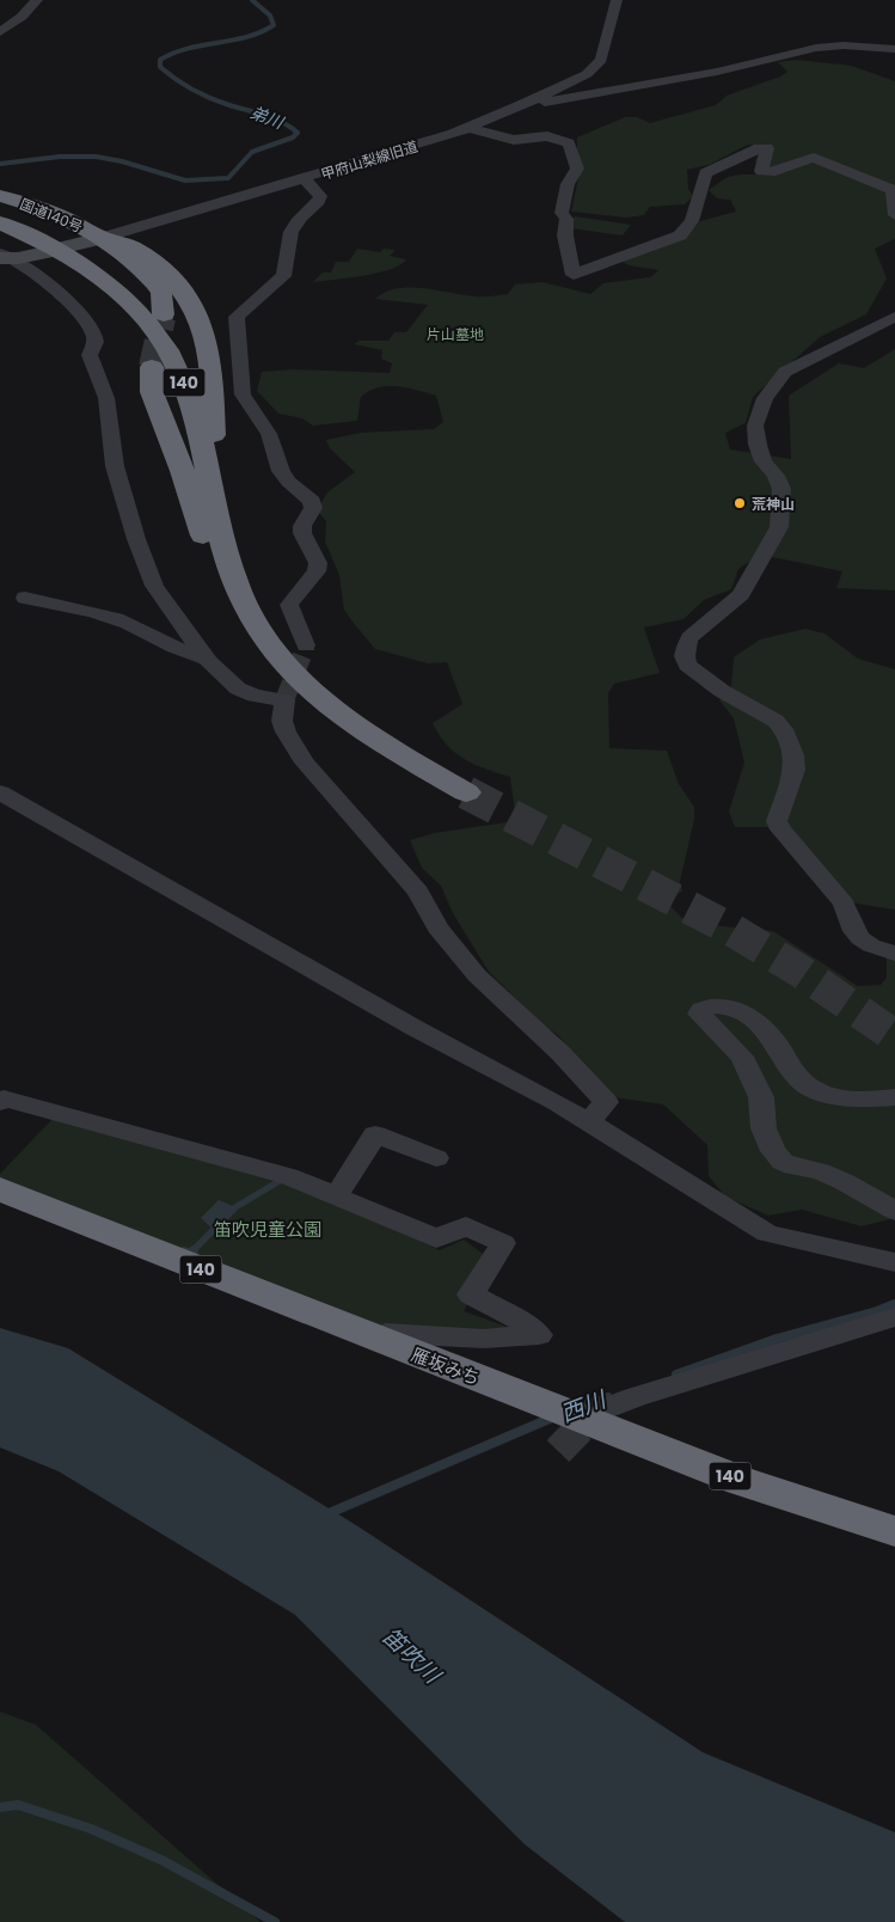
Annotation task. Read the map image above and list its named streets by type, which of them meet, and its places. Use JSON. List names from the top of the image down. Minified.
{"streets":{"highway":["国道140号","140","雁坂みち"],"street":["甲府山梨線旧道"]},"crossings":[["甲府山梨線旧道","国道140号"]],"water":["弟川","西川","笛吹川"],"parks":["片山墓地","笛吹児童公園"],"places":["荒神山"]}
